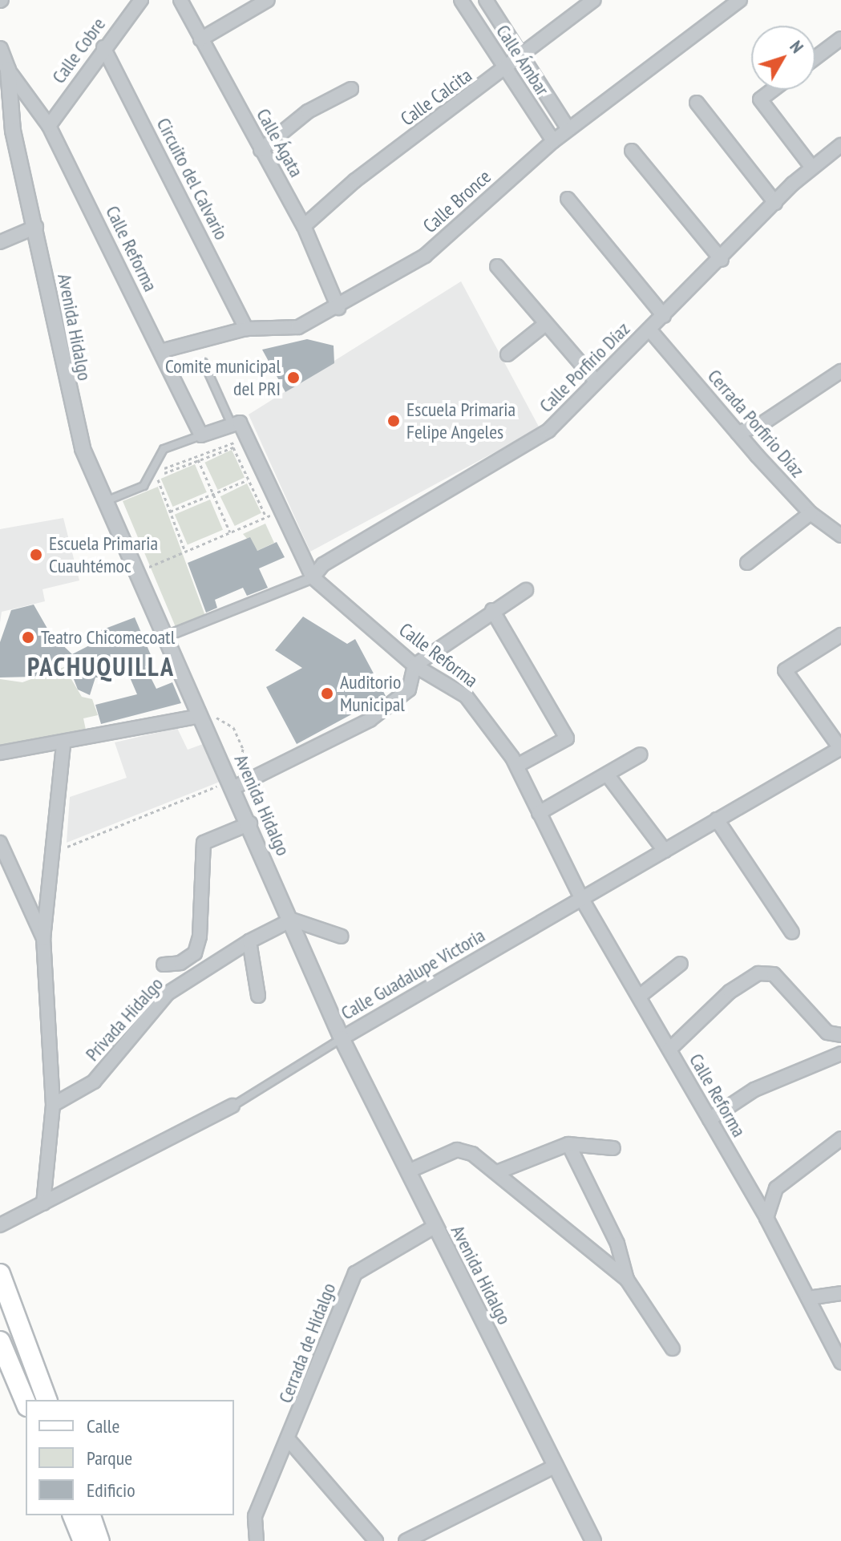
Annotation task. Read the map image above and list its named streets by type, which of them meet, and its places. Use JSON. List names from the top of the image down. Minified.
{"streets":{"street":["Calle Cobre","Calle Ámbar","Calle Calcita","Calle Ágata","Circuito del Calvario","Calle Bronce","Calle Reforma","Avenida Hidalgo","Calle Porfirio Díaz","Cerrada Porfirio Díaz","Calle Guadalupe Victoria","Privada Hidalgo","Cerrada de Hidalgo"]},"crossings":[["Calle Cobre","Circuito del Calvario"],["Calle Cobre","Calle Reforma"],["Calle Ámbar","Calle Calcita"],["Calle Ámbar","Calle Bronce"],["Calle Calcita","Calle Ágata"],["Calle Ágata","Calle Bronce"],["Circuito del Calvario","Calle Bronce"],["Calle Bronce","Calle Reforma"],["Calle Reforma","Avenida Hidalgo"],["Calle Reforma","Calle Porfirio Díaz"],["Calle Reforma","Calle Guadalupe Victoria"],["Avenida Hidalgo","Calle Porfirio Díaz"],["Avenida Hidalgo","Calle Guadalupe Victoria"],["Avenida Hidalgo","Privada Hidalgo"],["Avenida Hidalgo","Cerrada de Hidalgo"],["Calle Porfirio Díaz","Cerrada Porfirio Díaz"]],"districts":["PACHUQUILLA"],"places":["Comite municipal del PRI","Escuela Primaria Felipe Angeles","Escuela Primaria Cuauhtémoc","Teatro Chicomecoatl","Auditorio Municipal"],"legend":["Calle","Parque","Edificio"],"north":"top right"}
